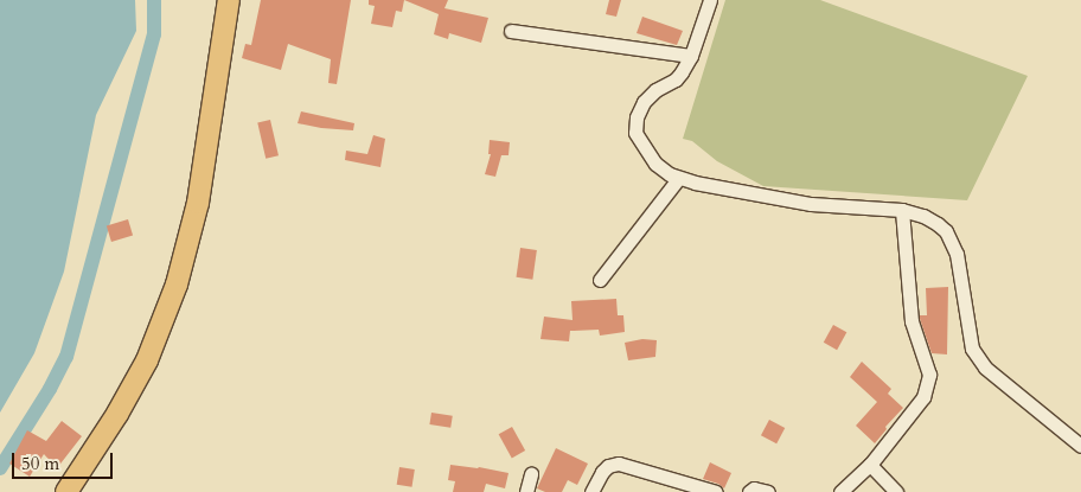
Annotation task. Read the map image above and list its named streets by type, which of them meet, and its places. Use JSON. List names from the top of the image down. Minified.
{"scale_bar":"50 m"}
